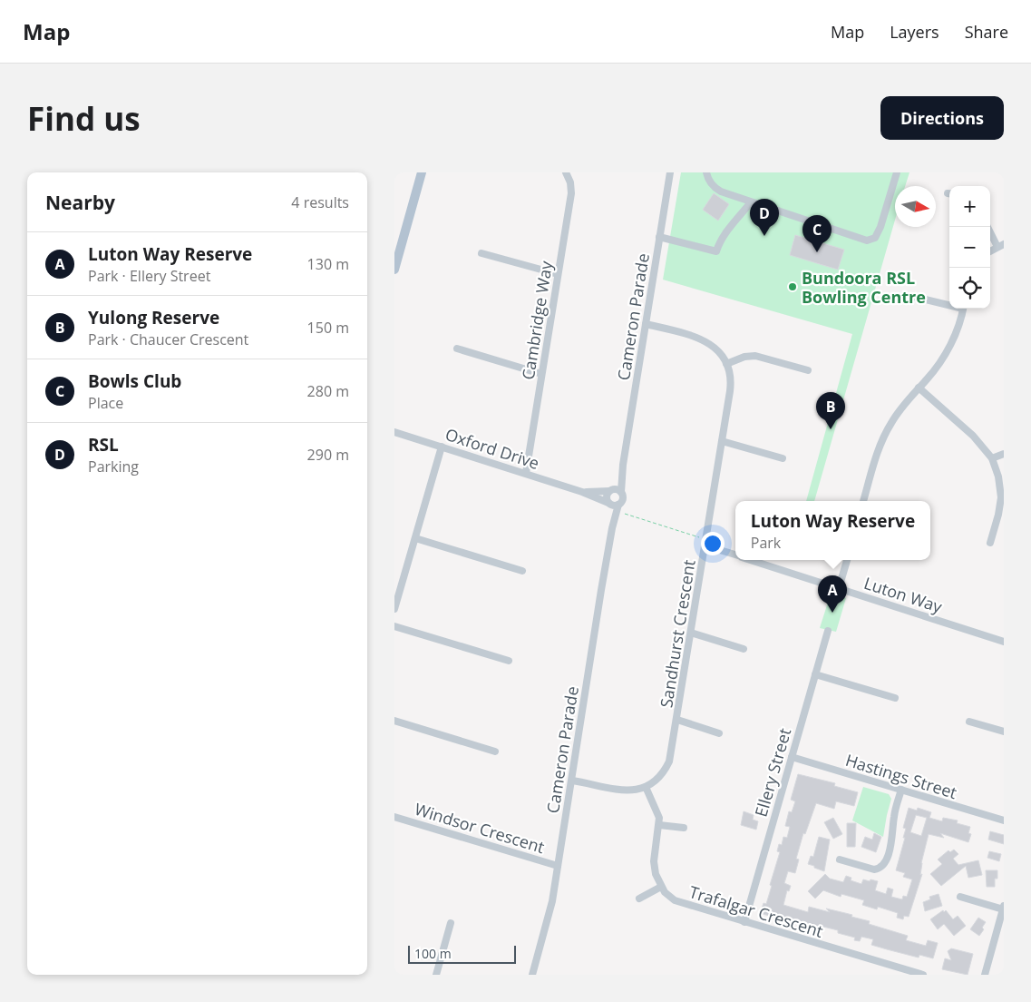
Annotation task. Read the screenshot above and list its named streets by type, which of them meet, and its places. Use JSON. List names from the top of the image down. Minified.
{"streets":{"street":["Cameron Parade","Cambridge Way","Oxford Drive","Luton Way","Sandhurst Crescent","Ellery Street","Hastings Street","Windsor Crescent","Trafalgar Crescent"]},"crossings":[["Cameron Parade","Oxford Drive"],["Cameron Parade","Sandhurst Crescent"],["Cameron Parade","Windsor Crescent"],["Cambridge Way","Oxford Drive"],["Ellery Street","Hastings Street"],["Ellery Street","Trafalgar Crescent"]],"places":["Bundoora RSL Bowling Centre"],"scale_bar":"100 m","north":"right","page":{"header":"Map","nav":["Map","Layers","Share"],"buttons":"Directions","title":"Find us","heading":["Nearby","4 results"],"map_buttons":["+","−"],"pins":["D","C","B","A"],"list":[{"mark":"A","name":"Luton Way Reserve","note":"Park · Ellery Street","value":"130 m"},{"mark":"B","name":"Yulong Reserve","note":"Park · Chaucer Crescent","value":"150 m"},{"mark":"C","name":"Bowls Club","note":"Place","value":"280 m"},{"mark":"D","name":"RSL","note":"Parking","value":"290 m"}],"popup":["Luton Way Reserve","Park"],"scale":"100 m"}}
